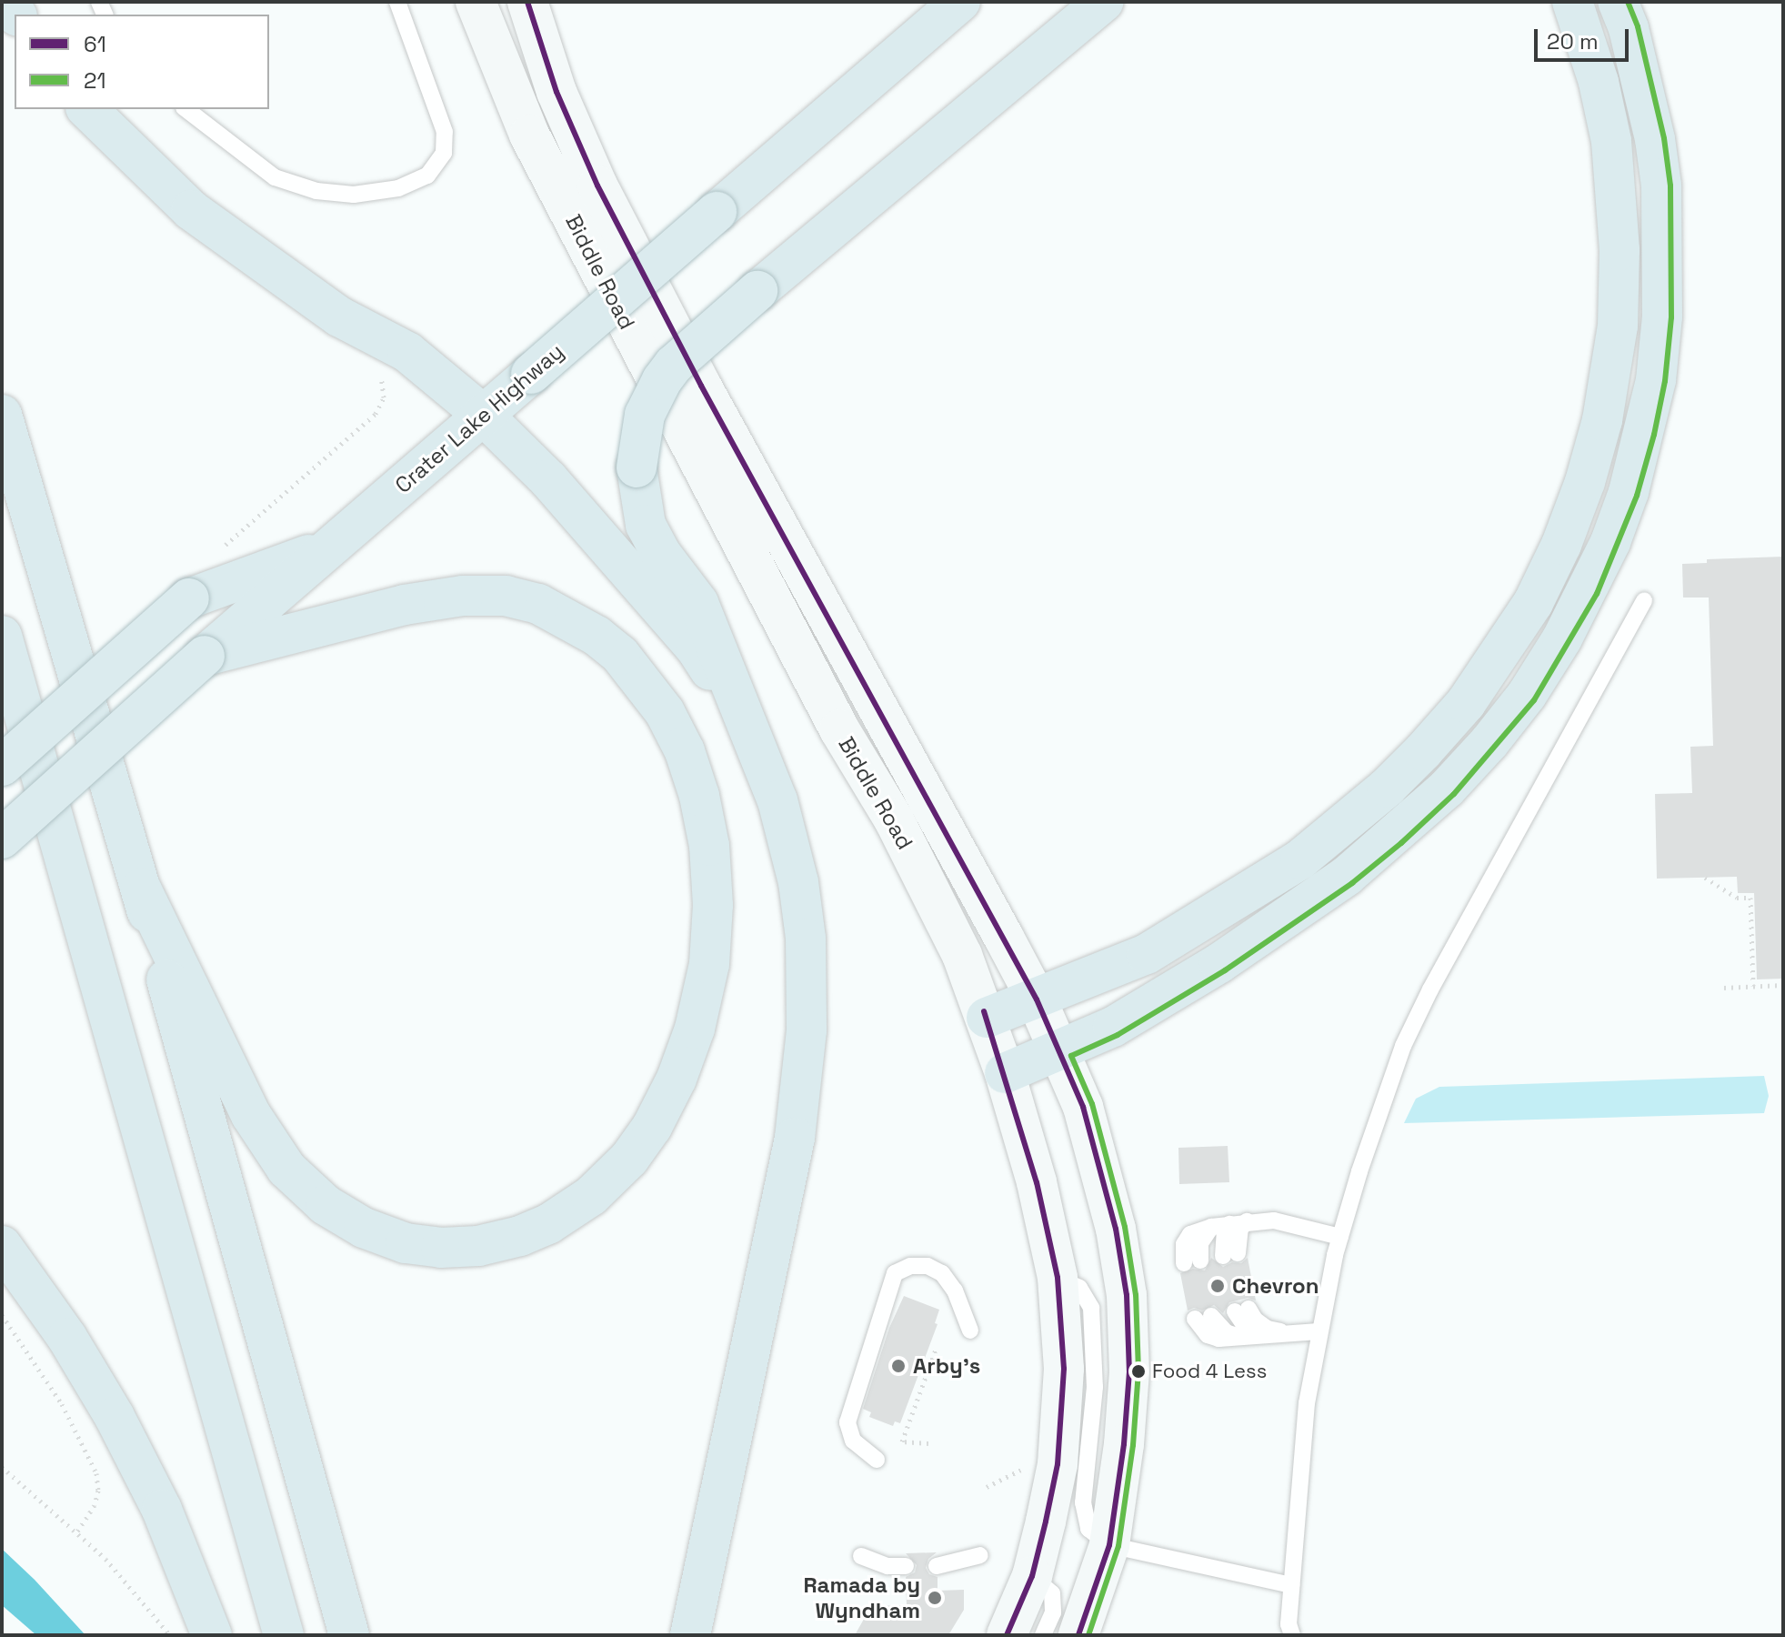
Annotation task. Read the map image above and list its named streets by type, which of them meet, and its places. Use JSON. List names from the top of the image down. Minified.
{"streets":{"highway":["Crater Lake Highway"],"main road":["Biddle Road"]},"places":["Chevron","Arby's","Food 4 Less","Ramada by Wyndham"],"lines":["transit line 61","transit line 21"],"legend":["61","21"],"scale_bar":"20 m"}
